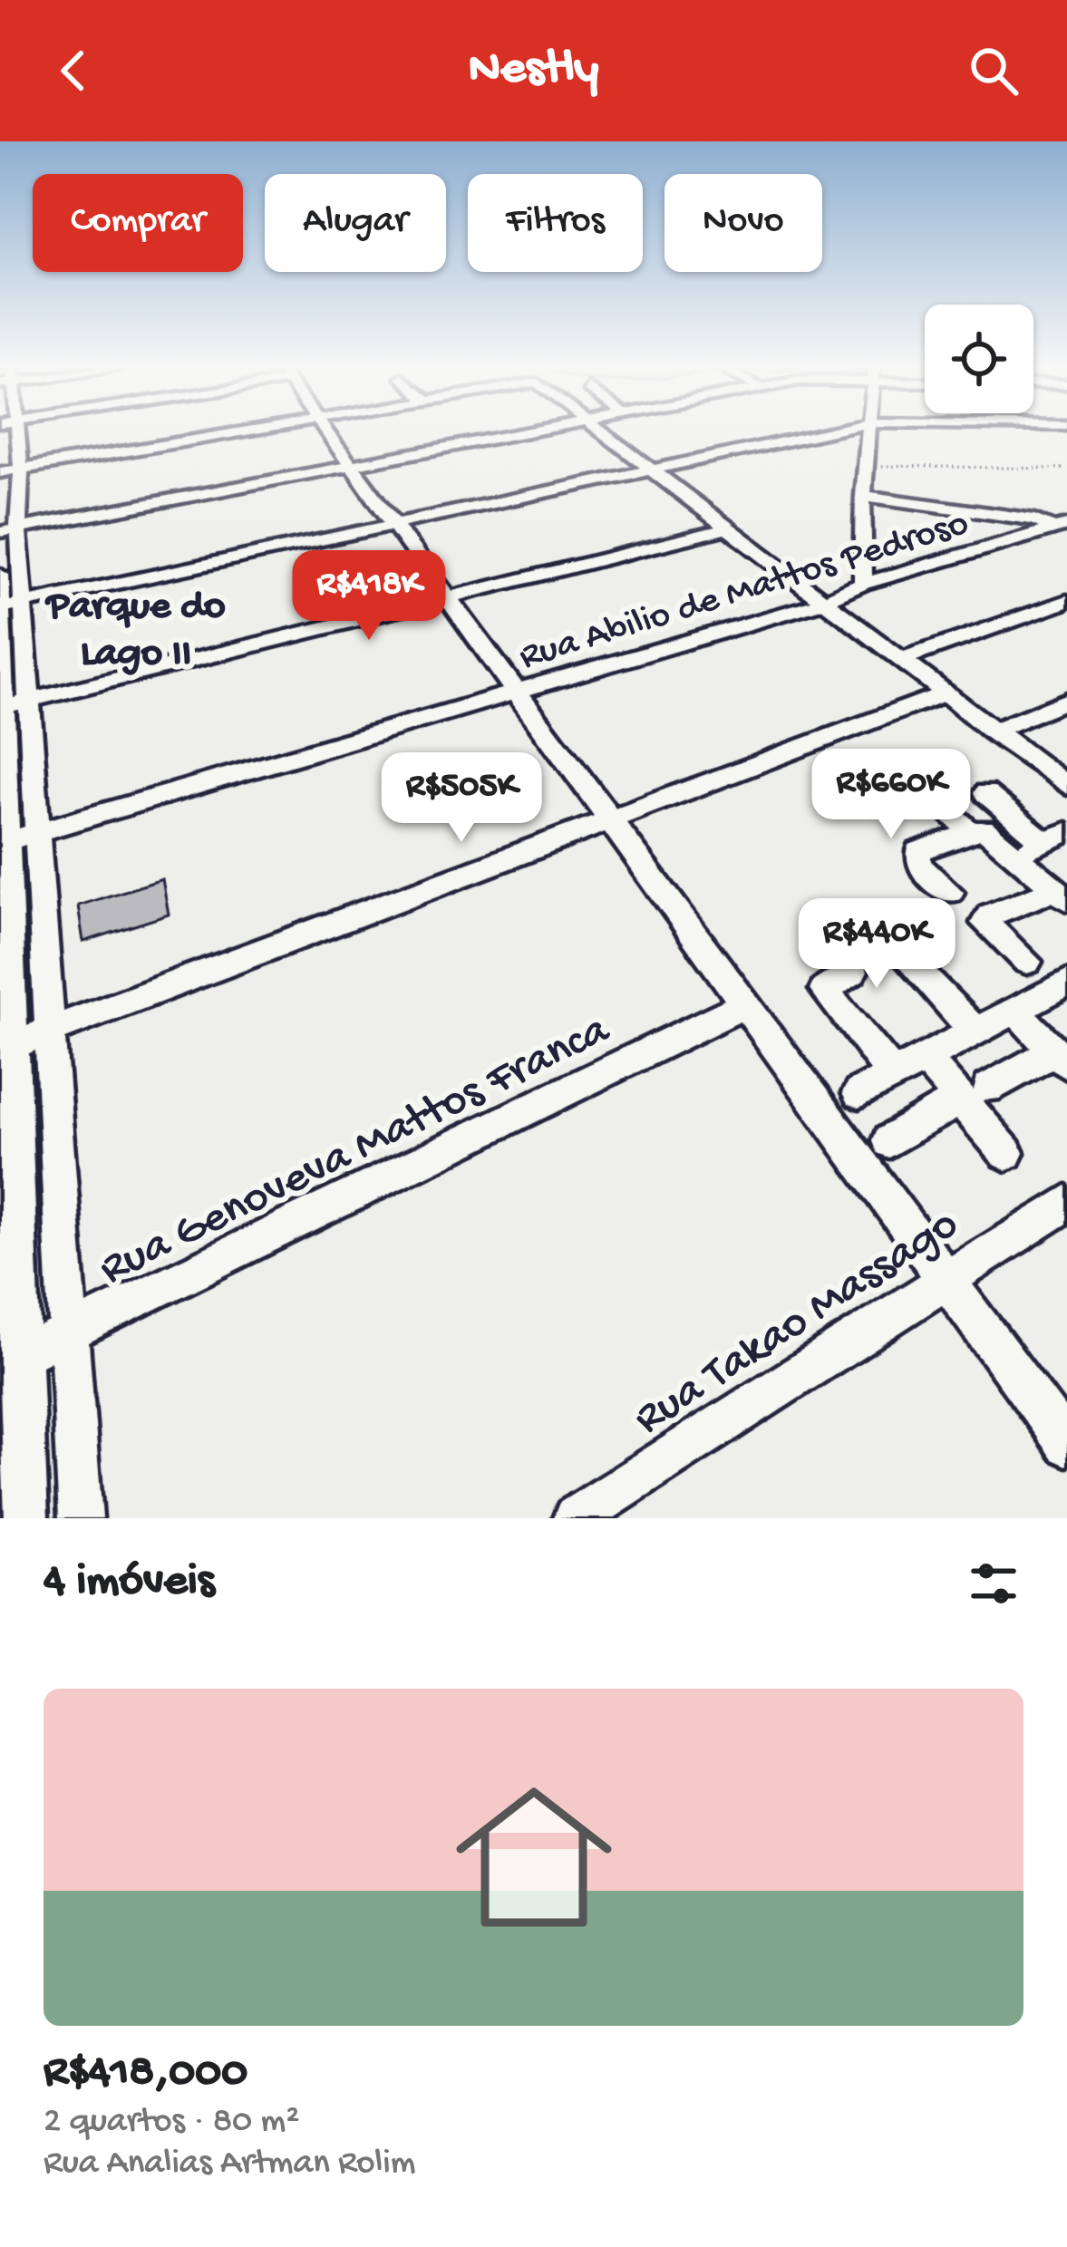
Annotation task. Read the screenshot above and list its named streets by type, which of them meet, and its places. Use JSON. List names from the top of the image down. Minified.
{"streets":{"street":["Rua Abilio de Mattos Pedroso","Rua Genoveva Mattos Franca","Rua Takao Massago"]},"districts":["Parque do Lago II"],"page":{"header":"Nestly","chip":["Comprar","Alugar","Filtros","Novo"],"price":["R$418K","R$660K","R$505K","R$440K"],"heading":"4 imóveis","list":[{"name":"R$418,000","note":"2 quartos · 80 m² · Rua Analias Artman Rolim"}]}}
